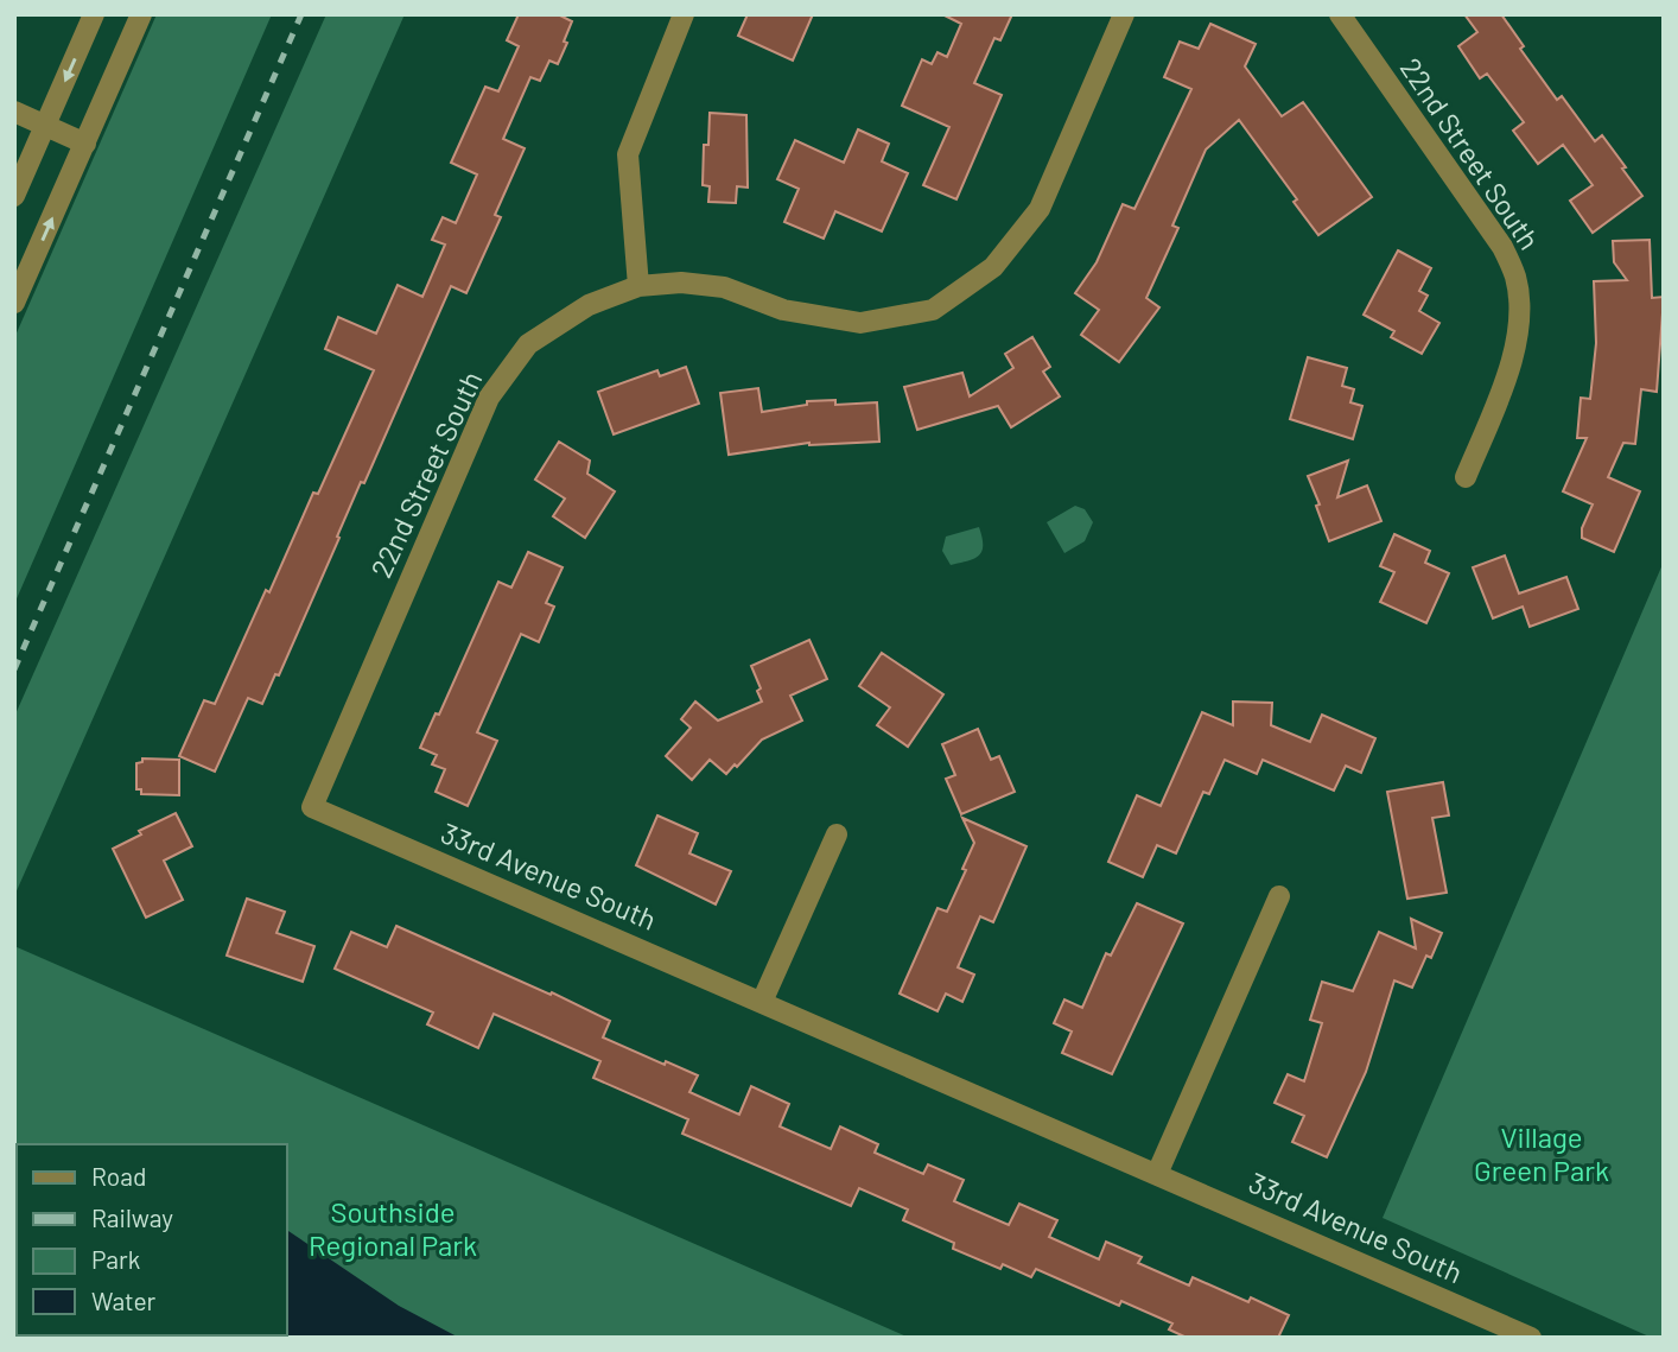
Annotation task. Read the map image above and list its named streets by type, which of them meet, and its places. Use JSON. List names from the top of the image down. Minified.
{"streets":{"street":["22nd Street South","33rd Avenue South"]},"crossings":[["22nd Street South","33rd Avenue South"]],"parks":["Village Green Park","Southside Regional Park"],"legend":["Road","Railway","Park","Water"]}
